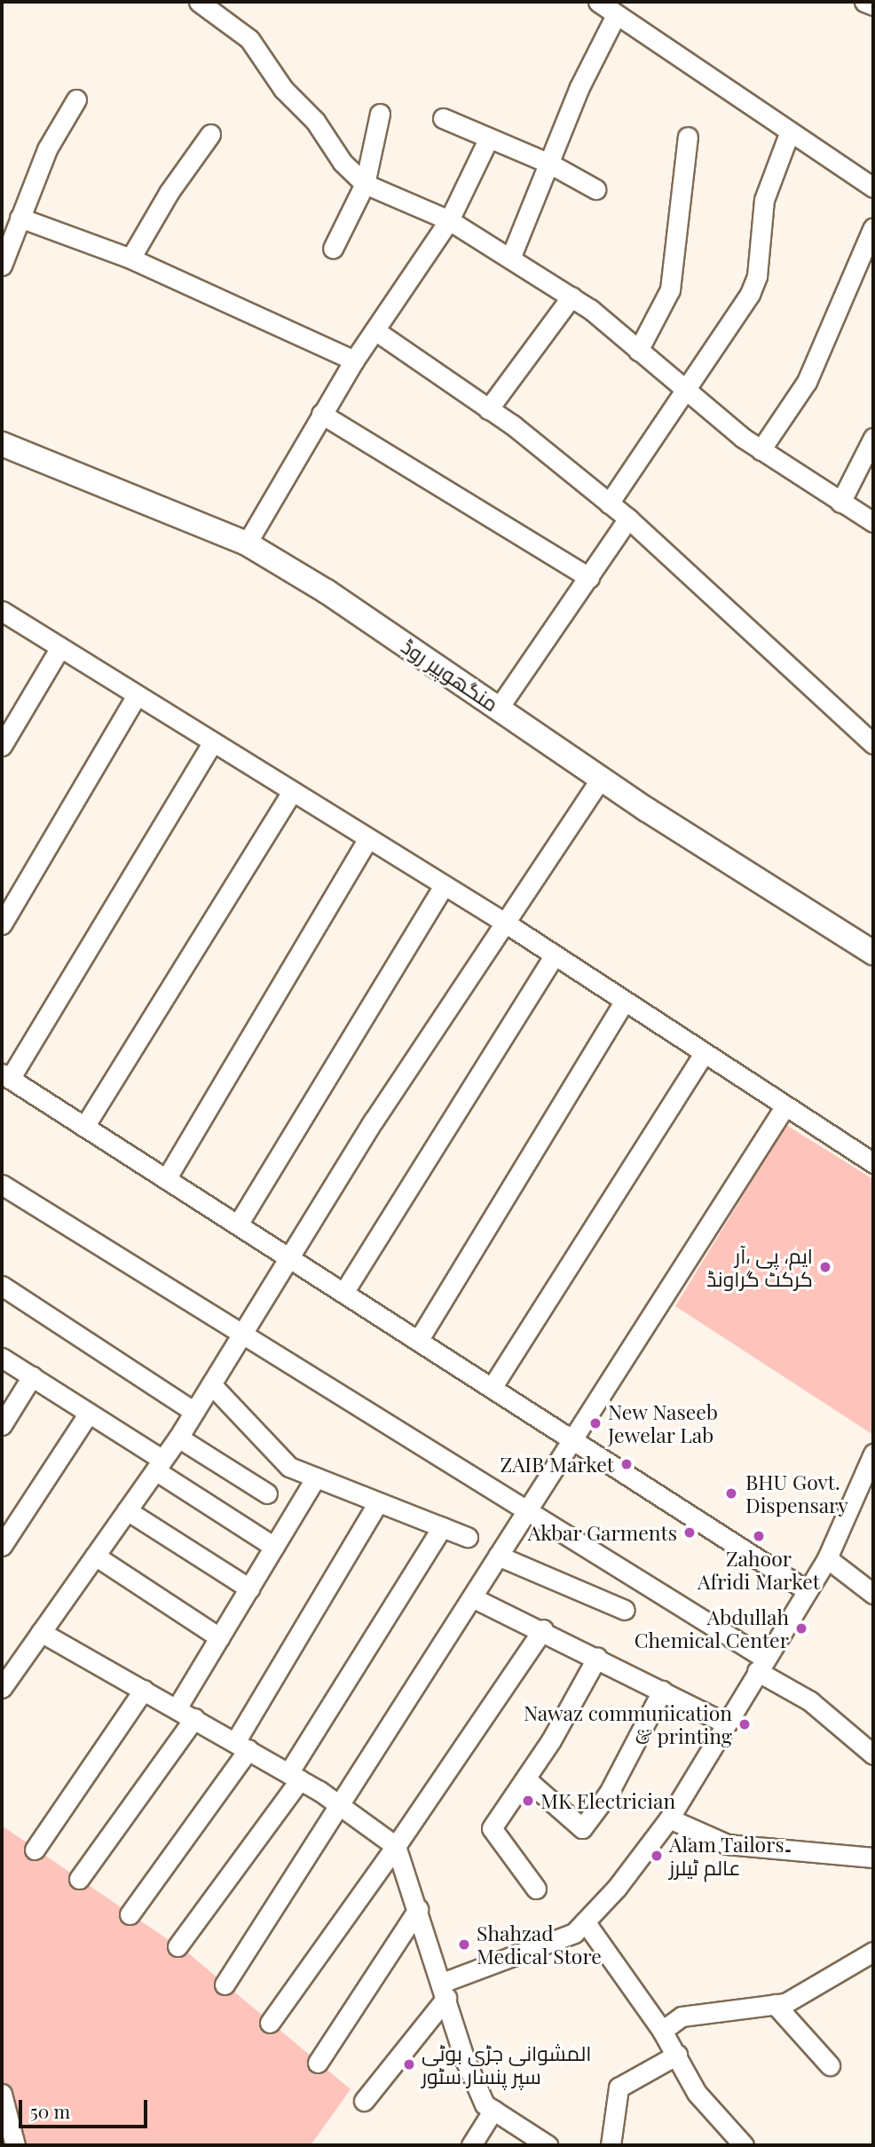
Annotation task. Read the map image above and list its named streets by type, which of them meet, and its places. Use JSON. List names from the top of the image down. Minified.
{"streets":{"main road":["منگھوپیر روڈ"]},"places":["ایم، پی ،آر کرکٹ گراونڈ","New Naseeb Jewelar Lab","ZAIB Market","BHU Govt. Dispensary","Akbar Garments","Zahoor Afridi Market","Abdullah Chemical Center","Nawaz communication & printing","MK Electrician","Alam Tailors۔ عالم ٹیلرز","Shahzad Medical Store","المشوانی جڑی بوٹی سپر پنسار سٹور"],"scale_bar":"50 m"}
